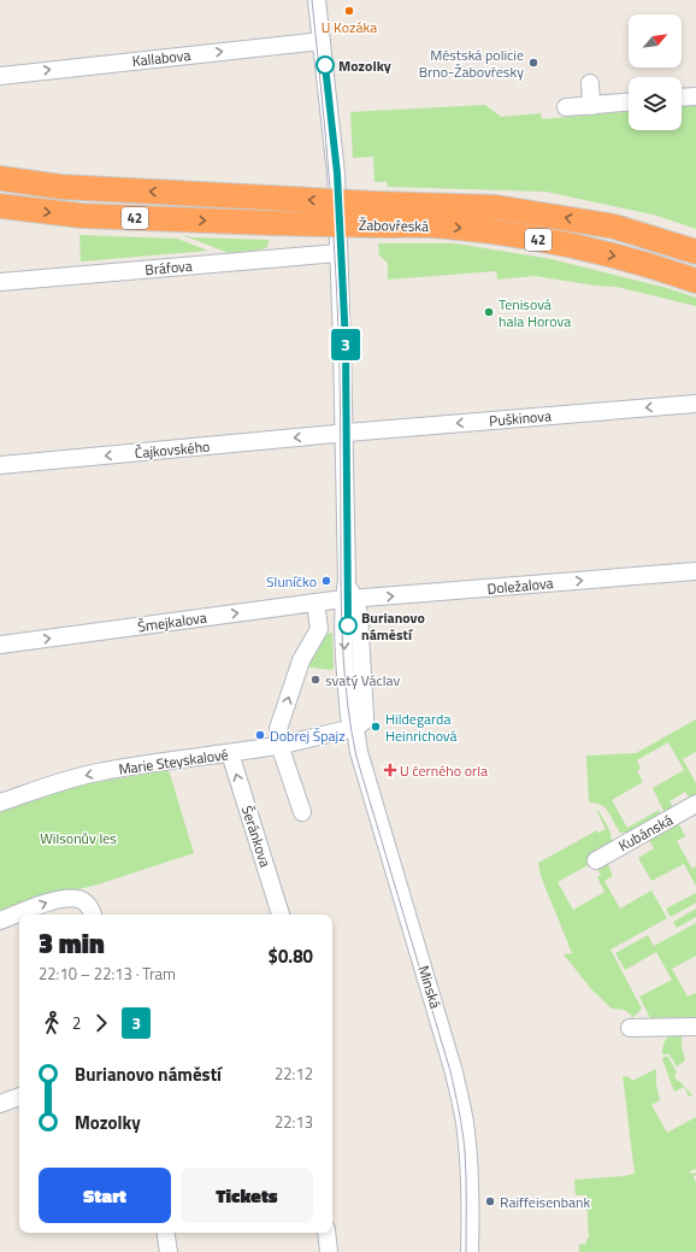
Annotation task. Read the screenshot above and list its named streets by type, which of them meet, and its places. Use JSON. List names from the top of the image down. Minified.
{"streets":{"highway":["42","Žabovřeská"],"street":["Kallabova","Bráfova","Puškinova","Čajkovského","Doležalova","Šmejkalova","Marie Steyskalové","Kubánská","Šeránkova","Minská"]},"crossings":[["Puškinova","Čajkovského"],["Doležalova","Šmejkalova"],["Marie Steyskalové","Šeránkova"]],"one_way":["Kallabova","Puškinova","Čajkovského","Doležalova","Šmejkalova","Marie Steyskalové"],"parks":["Wilsonův les"],"places":{"other":["U Kozáka","Městská policie Brno-Žabovřesky","Mozolky","Tenisová hala Horova","Sluníčko","Burianovo náměstí","svatý Václav","Hildegarda Heinrichová","Dobrej Špajz","Raiffeisenbank"],"health":["U černého orla"]},"lines":["tram line 3"],"north":"top right","page":{"on_map":"3","heading":["3 min","22:10 – 22:13 · Tram","$0.80"],"legs":["2","3"],"list":[{"name":"Burianovo náměstí","value":"22:12"},{"name":"Mozolky","value":"22:13"}],"buttons":["Start","Tickets"]}}
